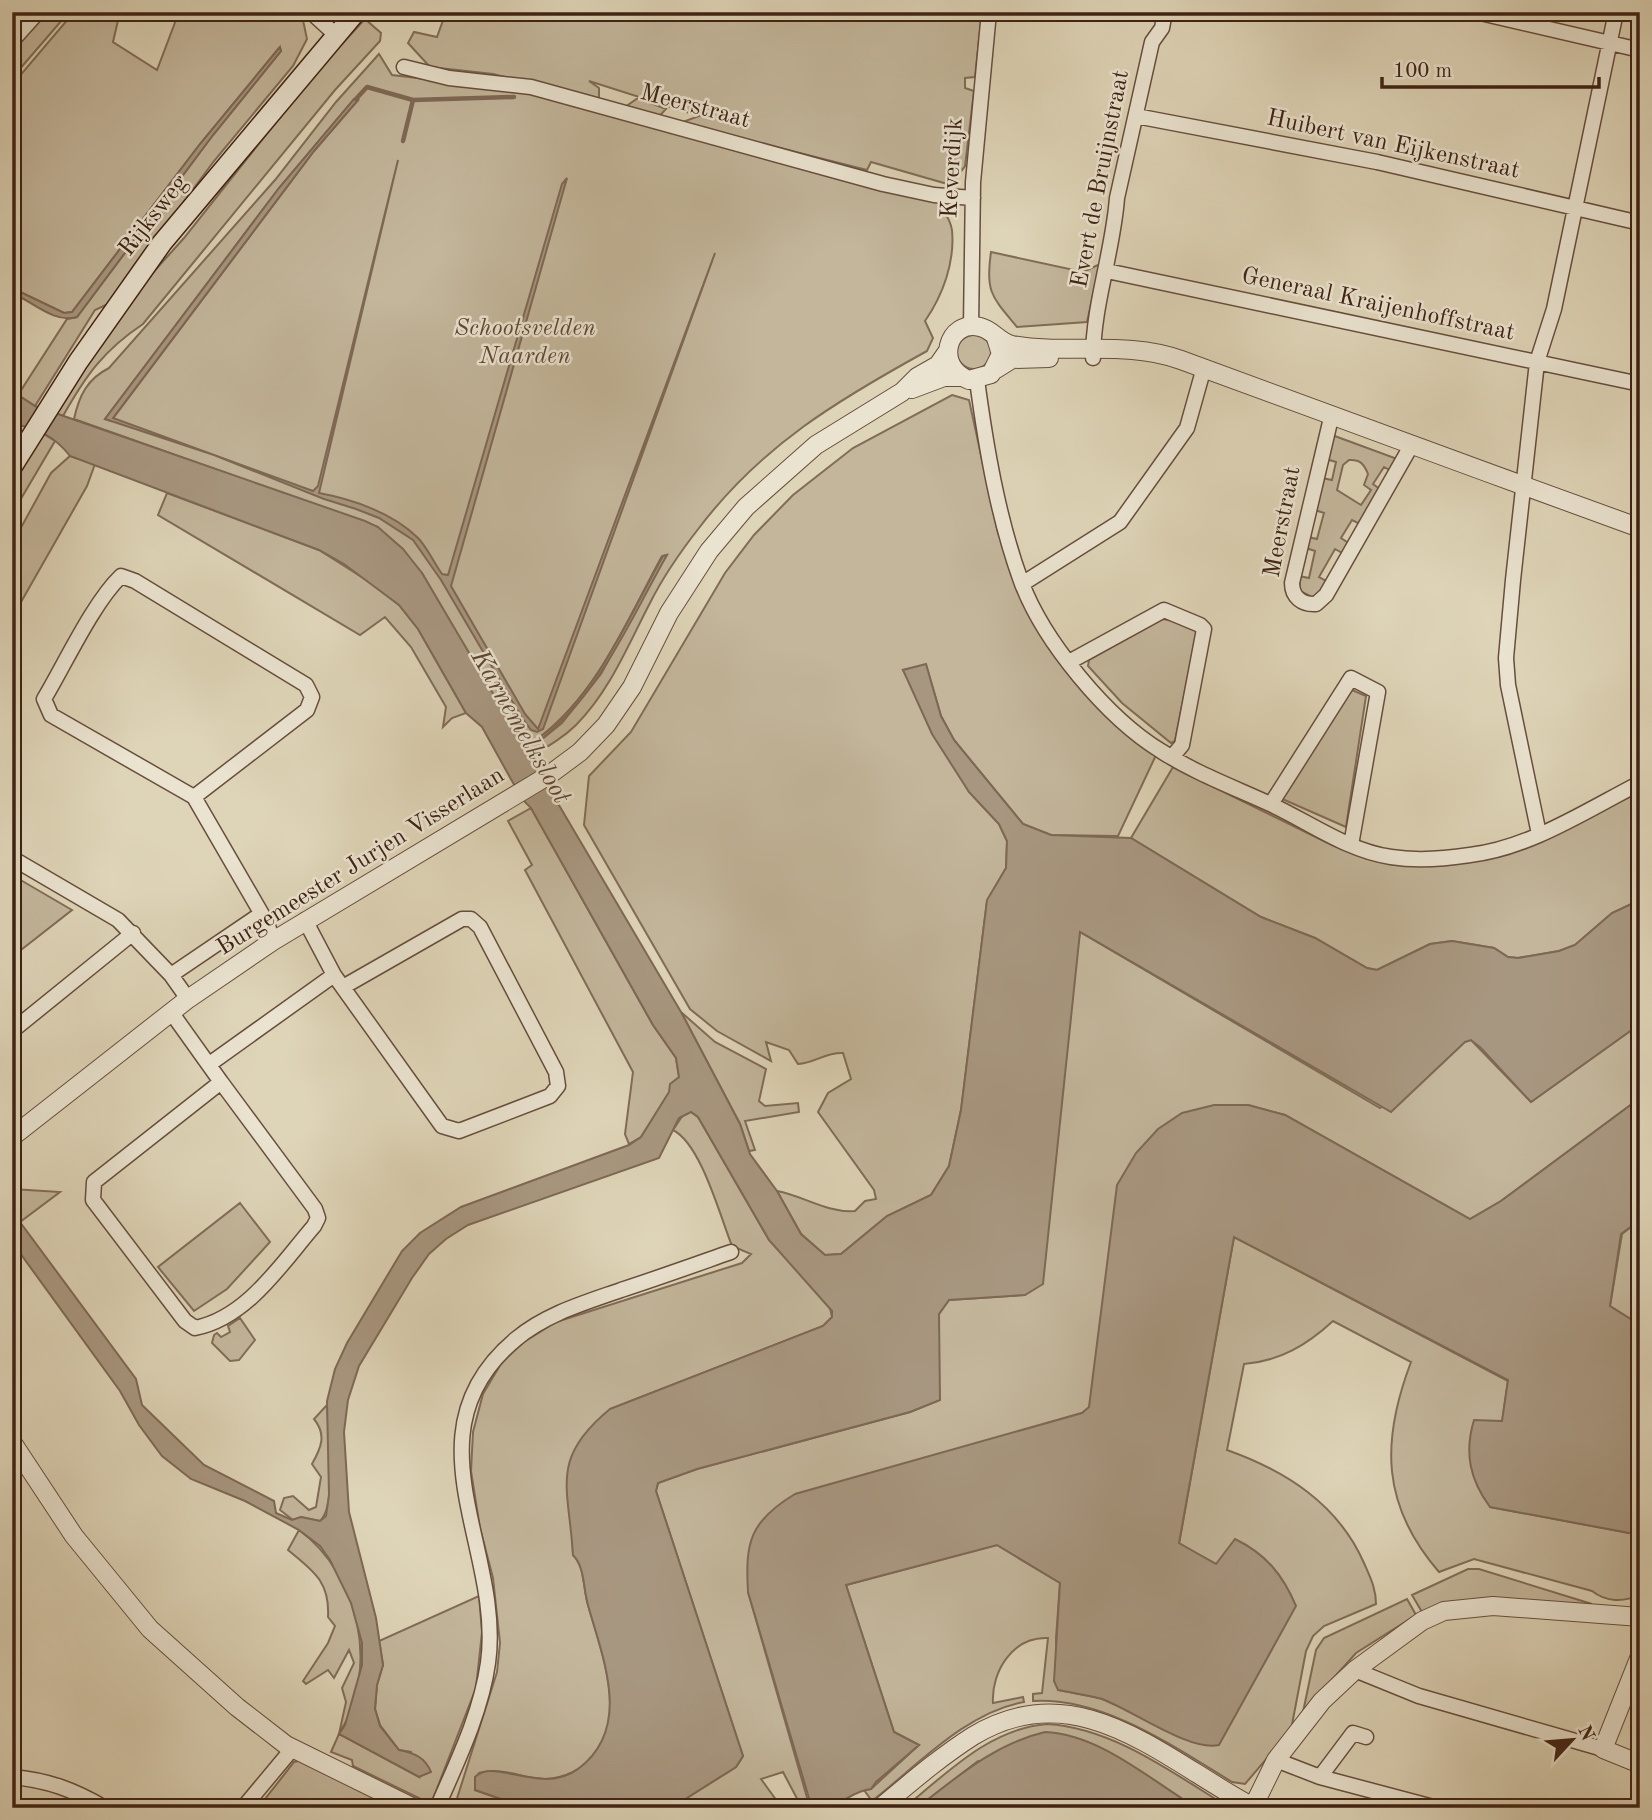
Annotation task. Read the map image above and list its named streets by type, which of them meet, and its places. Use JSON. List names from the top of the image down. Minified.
{"streets":{"main road":["Rijksweg"],"street":["Meerstraat","Huibert van Eijkenstraat","Keverdijk","Evert de Bruijnstraat","Generaal Kraijenhoffstraat","Burgemeester Jurjen Visserlaan"]},"crossings":[["Meerstraat","Keverdijk"],["Huibert van Eijkenstraat","Evert de Bruijnstraat"],["Keverdijk","Burgemeester Jurjen Visserlaan"],["Evert de Bruijnstraat","Generaal Kraijenhoffstraat"]],"water":["Karnemelksloot"],"parks":["Schootsvelden Naarden"],"scale_bar":"100 m","north":"top right"}
